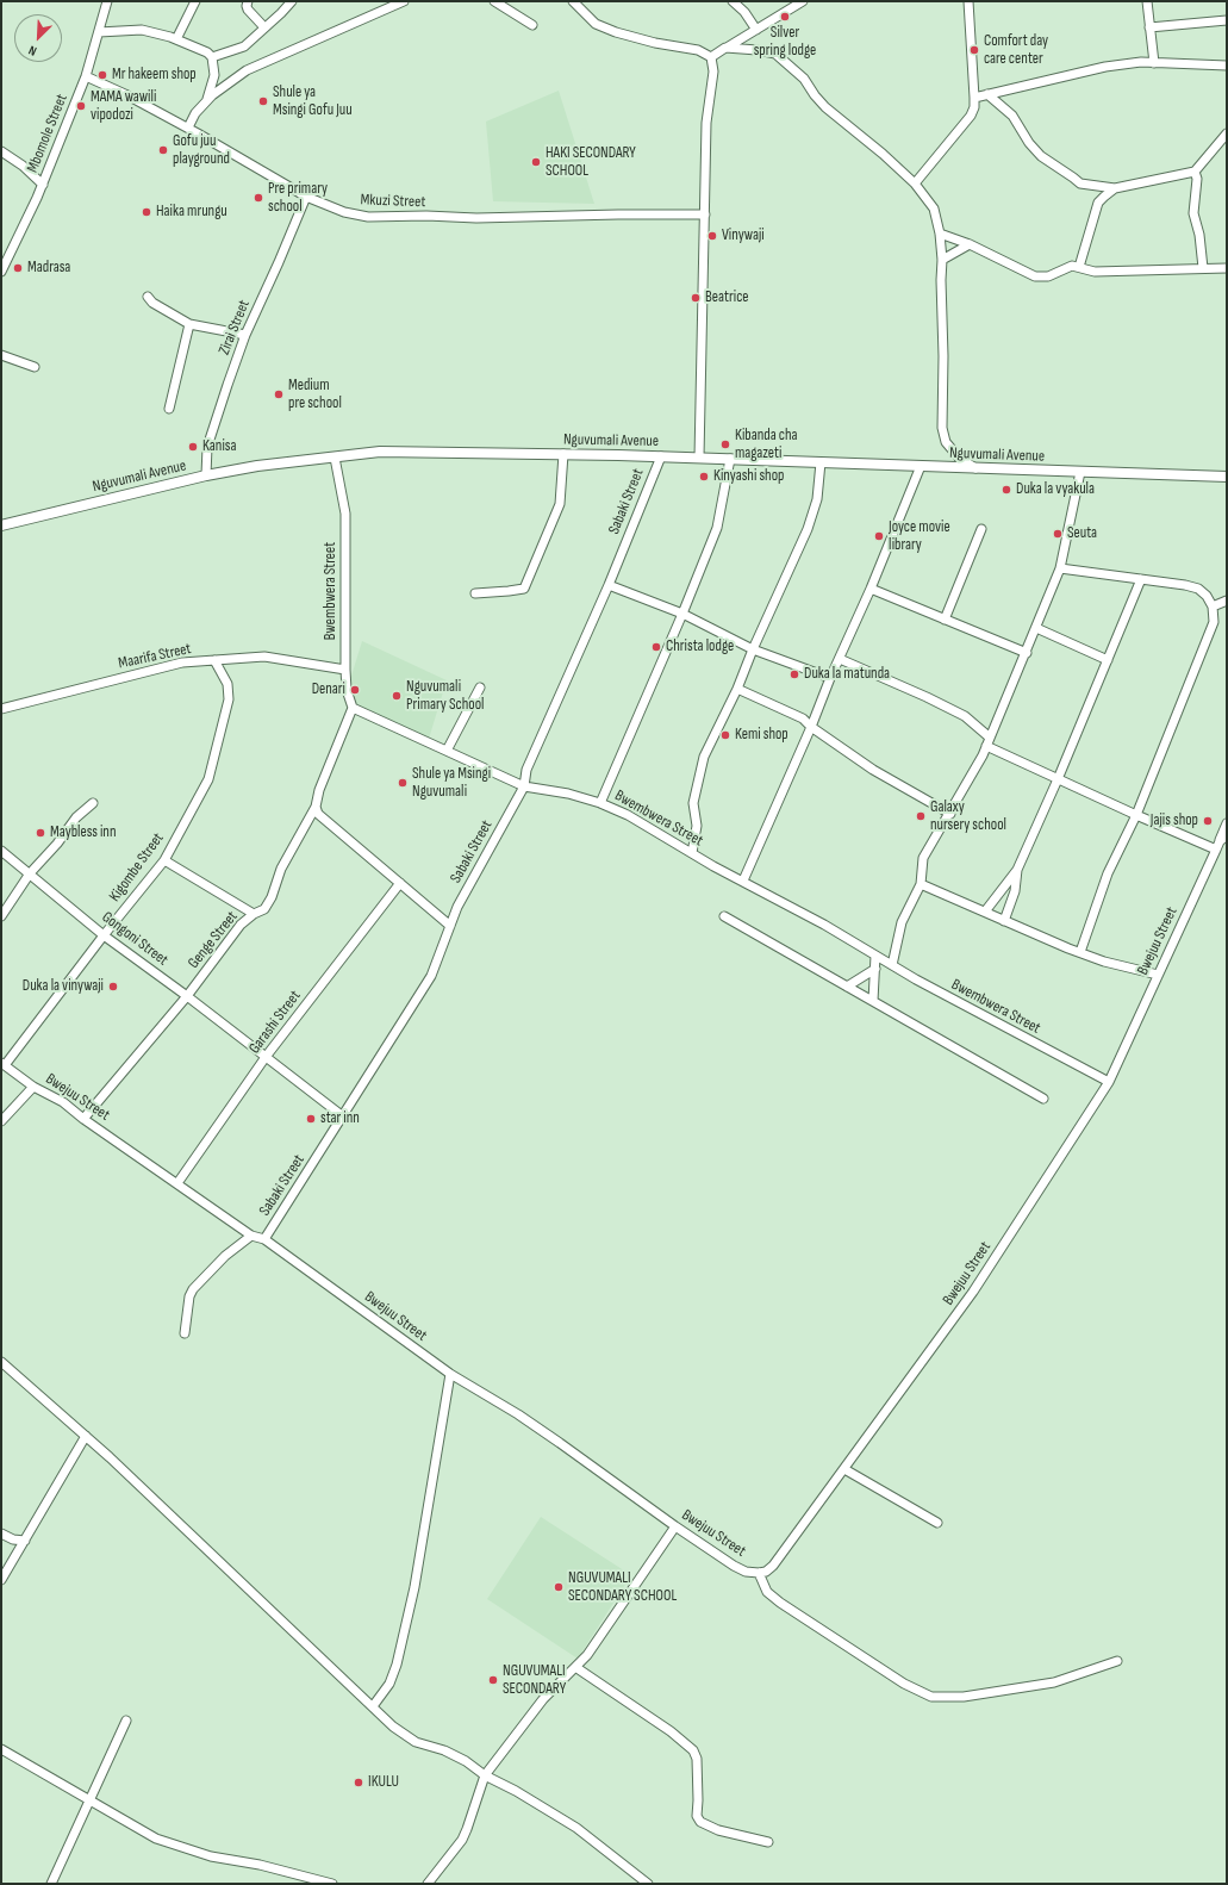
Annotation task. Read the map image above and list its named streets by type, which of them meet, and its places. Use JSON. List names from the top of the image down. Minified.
{"streets":{"street":["Mbomole Street","Mkuzi Street","Zirai Street","Nguvumali Avenue","Sabaki Street","Bwembwera Street","Maarifa Street","Kigombe Street","Gongoni Street","Genge Street","Bwejuu Street","Garashi Street"]},"crossings":[["Mbomole Street","Mkuzi Street"],["Mkuzi Street","Zirai Street"],["Zirai Street","Nguvumali Avenue"],["Nguvumali Avenue","Sabaki Street"],["Nguvumali Avenue","Bwembwera Street"],["Sabaki Street","Bwembwera Street"],["Sabaki Street","Gongoni Street"],["Sabaki Street","Bwejuu Street"],["Bwembwera Street","Maarifa Street"],["Bwembwera Street","Genge Street"],["Bwembwera Street","Bwejuu Street"],["Maarifa Street","Kigombe Street"],["Kigombe Street","Gongoni Street"],["Kigombe Street","Bwejuu Street"],["Gongoni Street","Genge Street"],["Gongoni Street","Garashi Street"],["Genge Street","Bwejuu Street"],["Bwejuu Street","Garashi Street"]],"places":["Silver spring lodge","Comfort day care center","Mr hakeem shop","Shule ya Msingi Gofu Juu","MAMA wawili vipodozi","Gofu juu playground","HAKI SECONDARY SCHOOL","Pre primary school","Haika mrungu","Vinywaji","Madrasa","Beatrice","Medium pre school","Kibanda cha magazeti","Kanisa","Kinyashi shop","Duka la vyakula","Seuta","Joyce movie library","Christa lodge","Duka la matunda","Denari","Nguvumali Primary School","Kemi shop","Shule ya Msingi Nguvumali","Galaxy nursery school","Jajis shop","Maybless inn","Duka la vinywaji","star inn","NGUVUMALI SECONDARY SCHOOL","NGUVUMALI SECONDARY","IKULU"],"north":"bottom left"}
